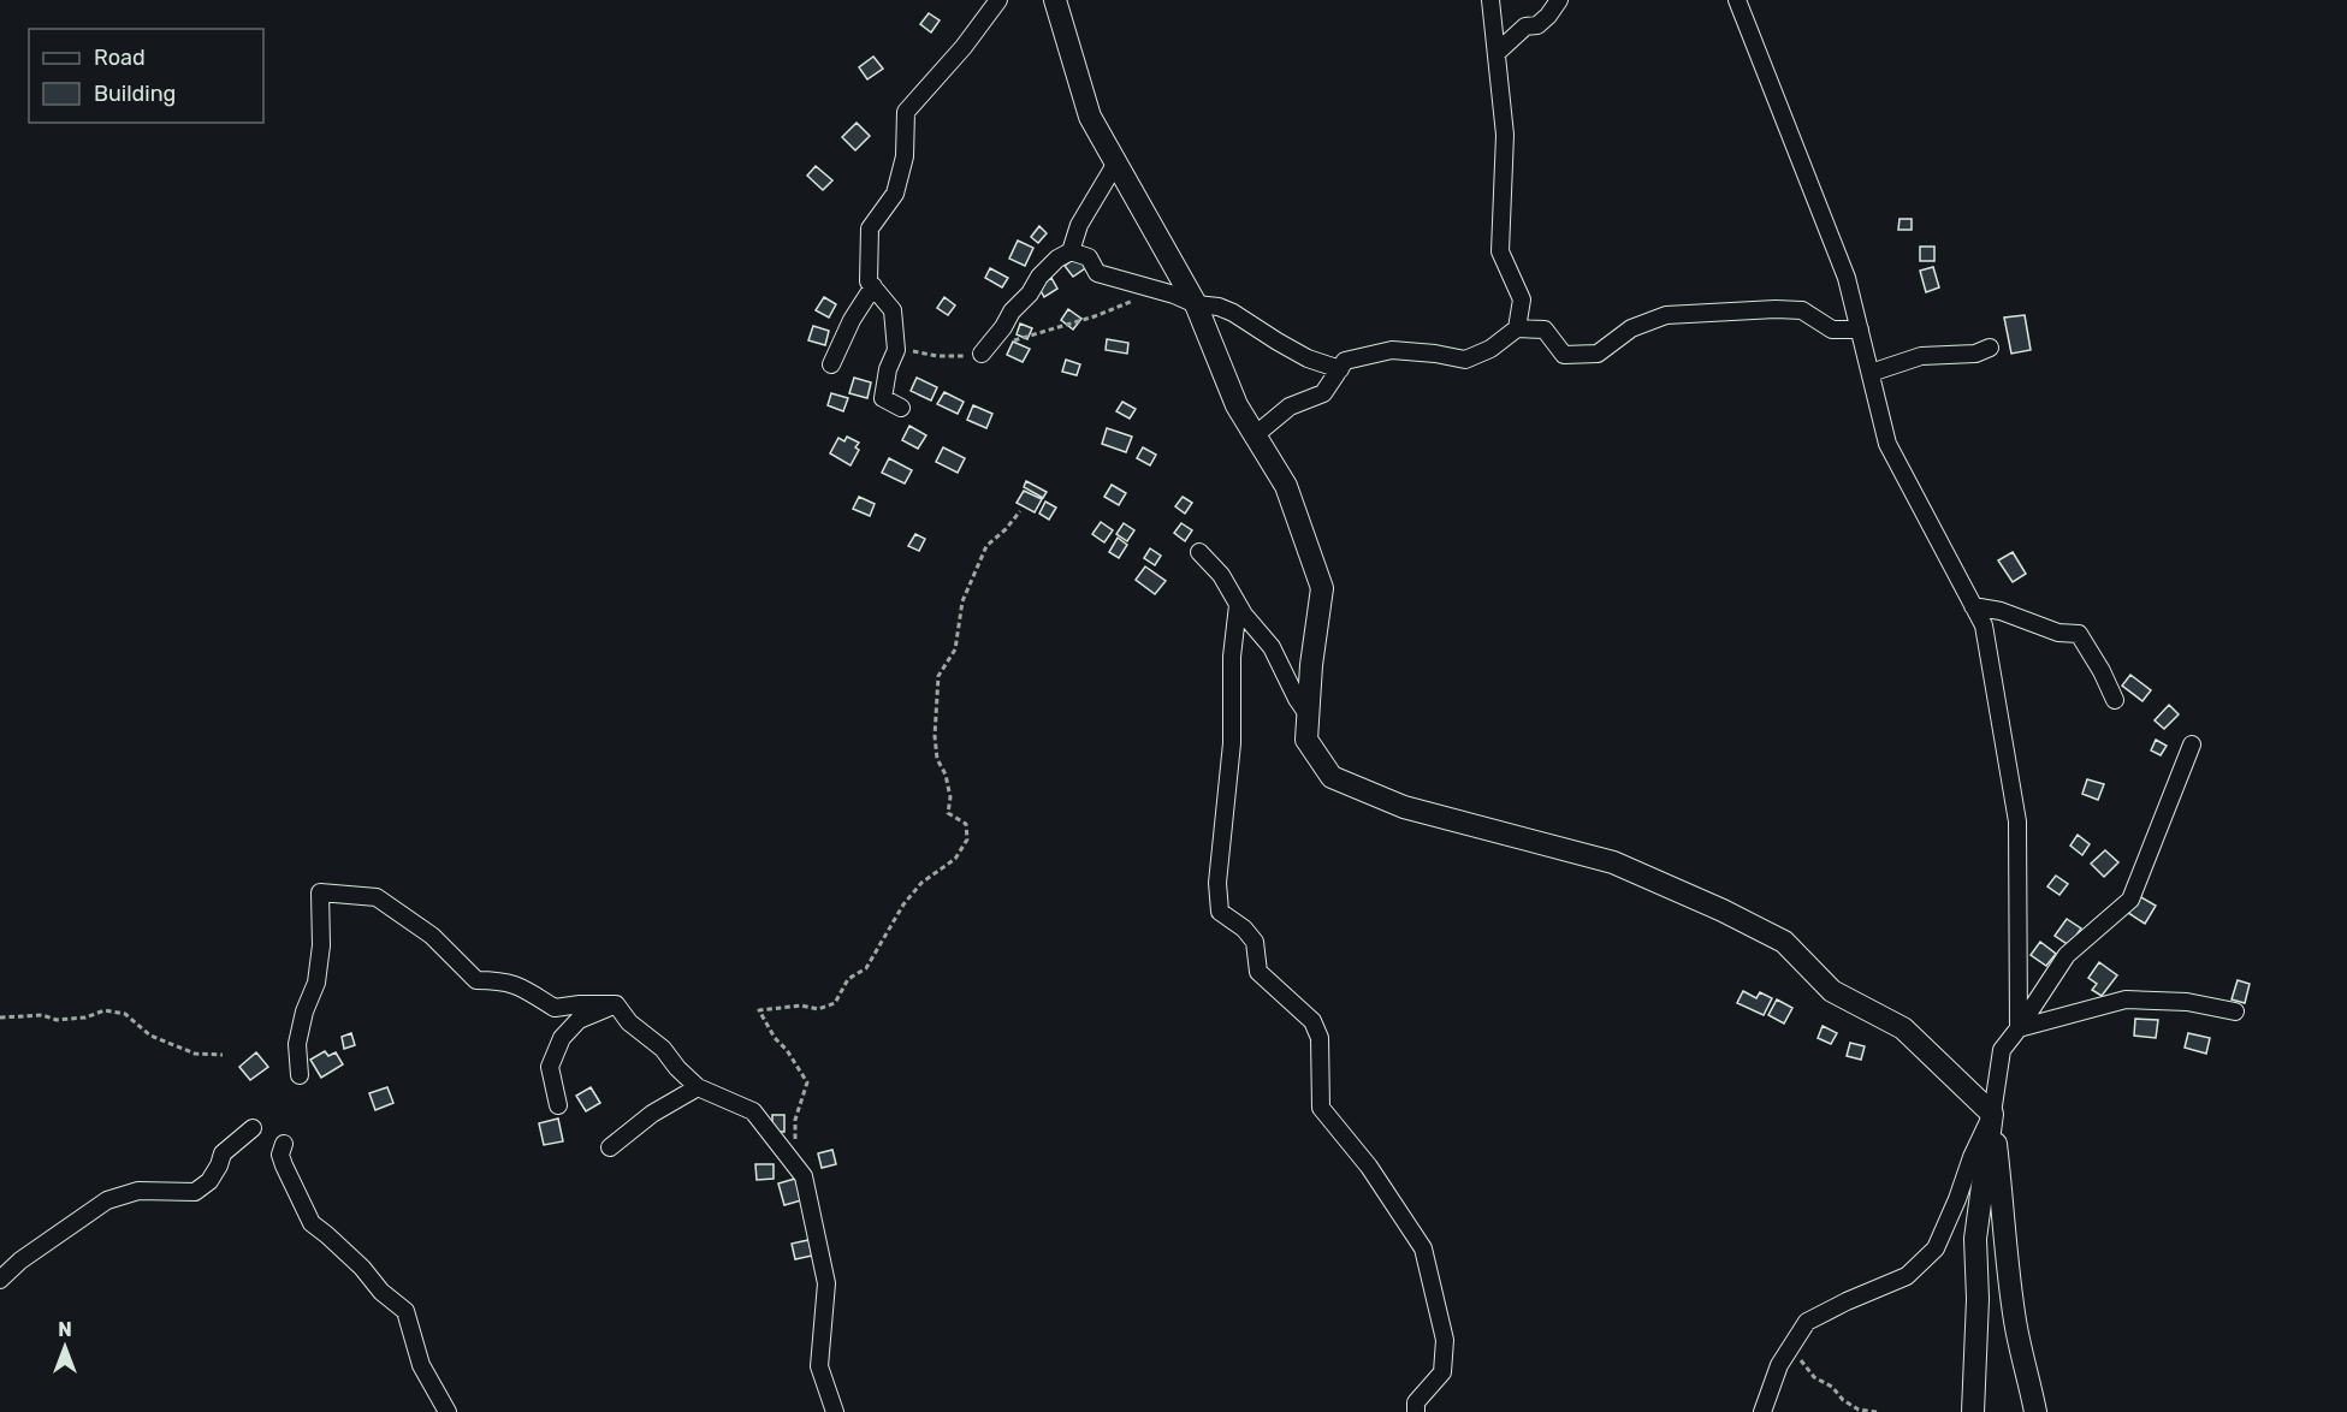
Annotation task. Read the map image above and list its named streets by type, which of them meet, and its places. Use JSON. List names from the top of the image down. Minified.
{"legend":["Road","Building"],"north":"top"}
